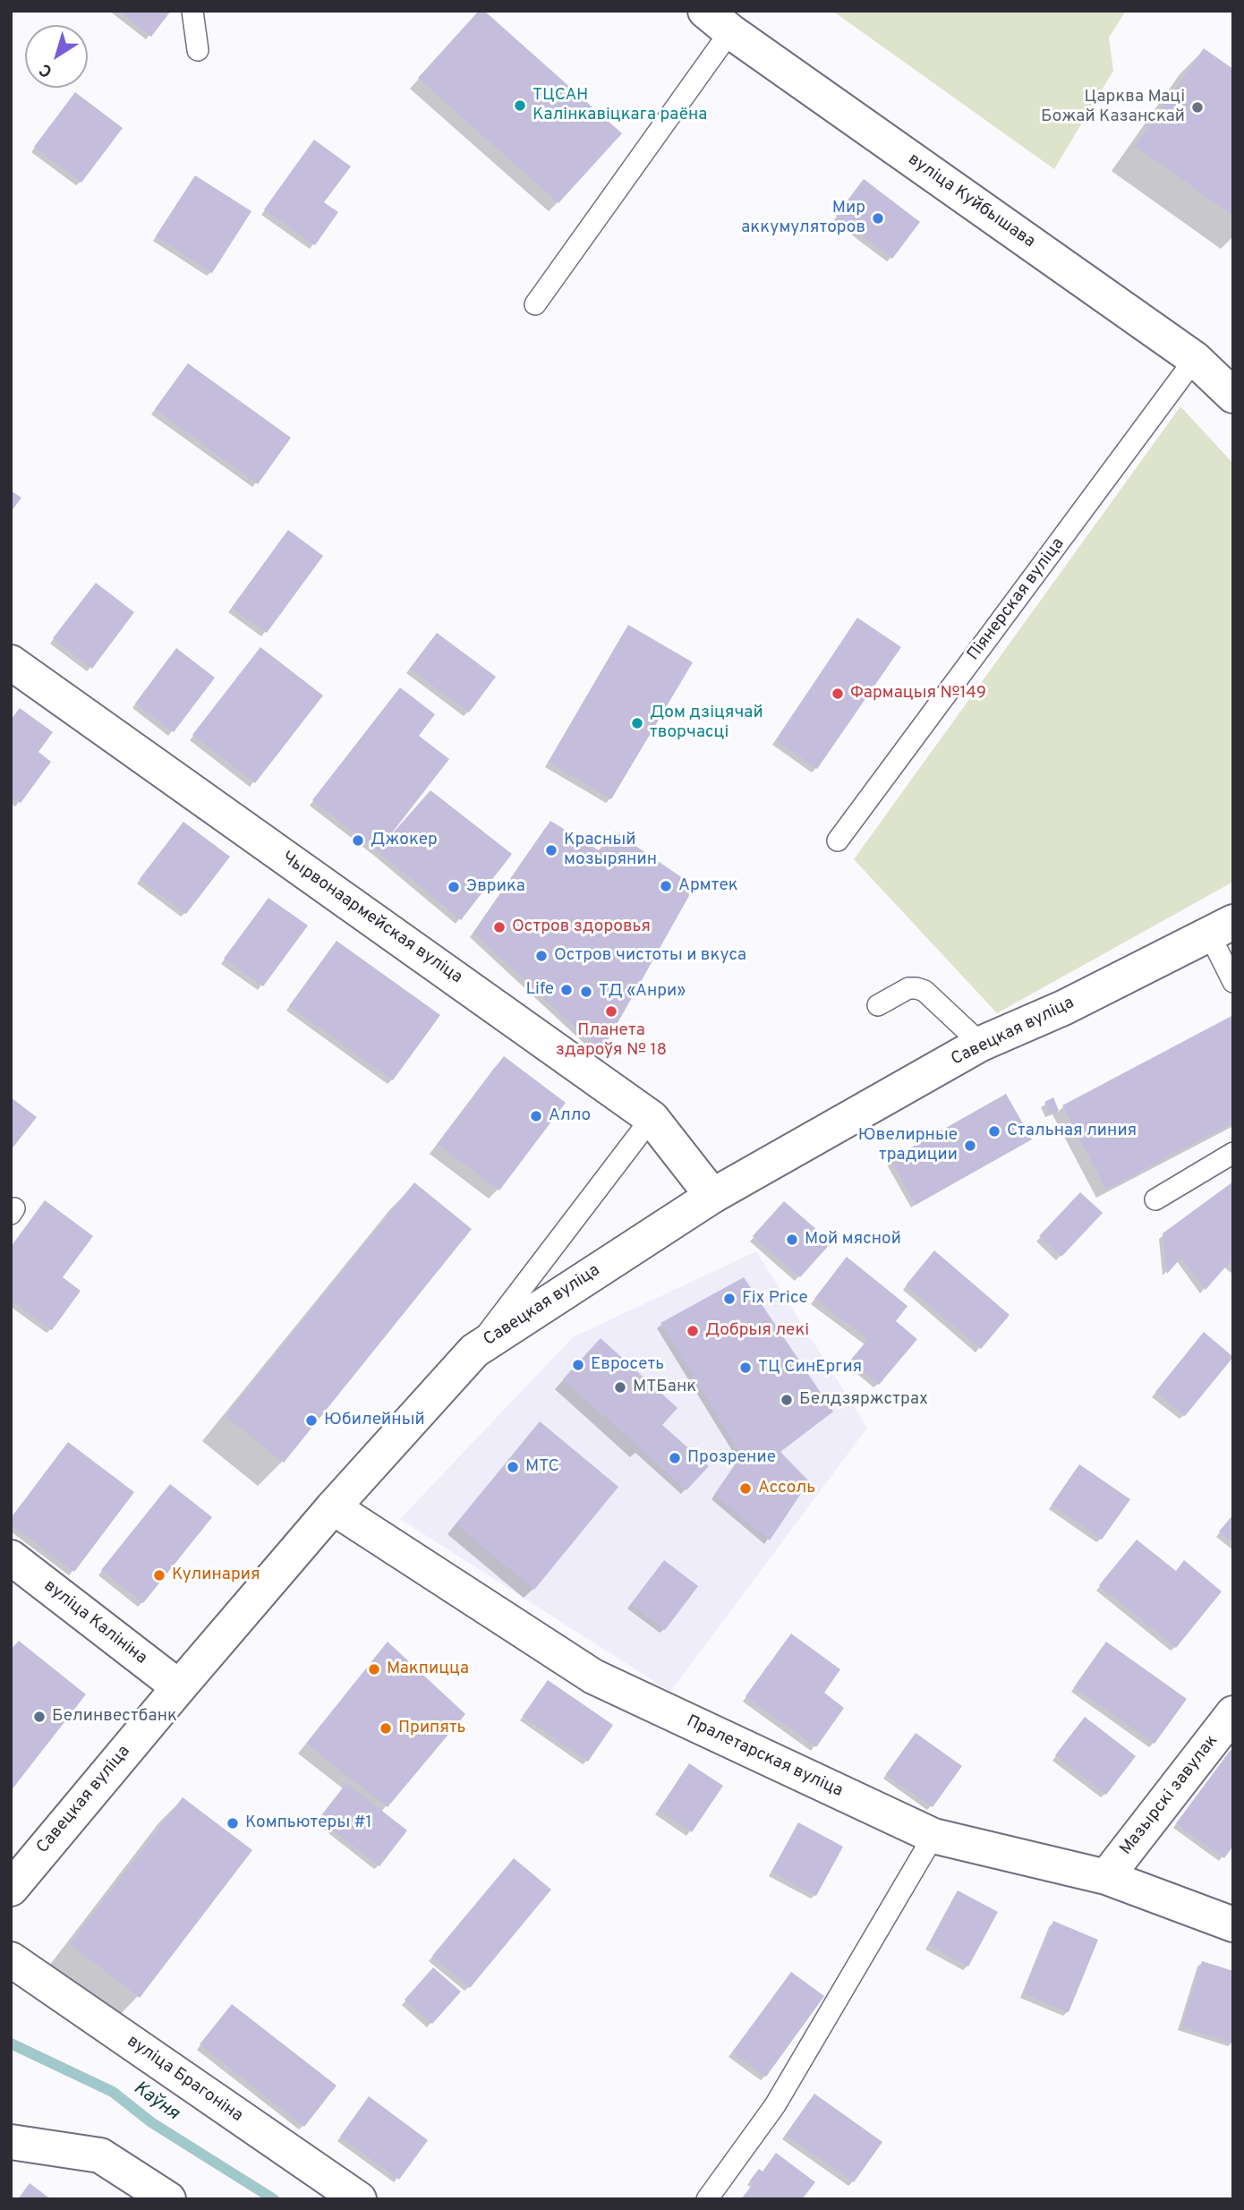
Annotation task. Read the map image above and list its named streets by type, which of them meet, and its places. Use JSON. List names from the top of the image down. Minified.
{"streets":{"street":["вуліца Куйбышава","Чырвонаармейская вуліца","Савецкая вуліца","вуліца Калініна","Пралетарская вуліца","Мазырскі завулак","вуліца Брагоніна"],"lane":["Піянерская вуліца"]},"crossings":[["вуліца Куйбышава","Піянерская вуліца"],["Чырвонаармейская вуліца","Савецкая вуліца"],["Савецкая вуліца","вуліца Калініна"],["Савецкая вуліца","Пралетарская вуліца"],["Пралетарская вуліца","Мазырскі завулак"]],"water":["Каўня"],"places":["ТЦСАН Калінкавіцкага раёна","Царква Маці Божай Казанскай","Мир аккумуляторов","Фармацыя №149","Дом дзіцячай творчасці","Джокер","Красный мозырянин","Армтек","Эврика","Остров здоровья","Остров чистоты и вкуса","Life","ТД «Анри»","Планета здароўя № 18","Алло","Стальная линия","Ювелирные традиции","Мой мясной","Fix Price","Добрыя лекі","Евросеть","ТЦ СинЕргия","МТБанк","Белдзяржстрах","Юбилейный","Прозрение","МТС","Ассоль","Кулинария","Макпицца","Белинвестбанк","Припять","Компьютеры #1"],"north":"bottom left"}
